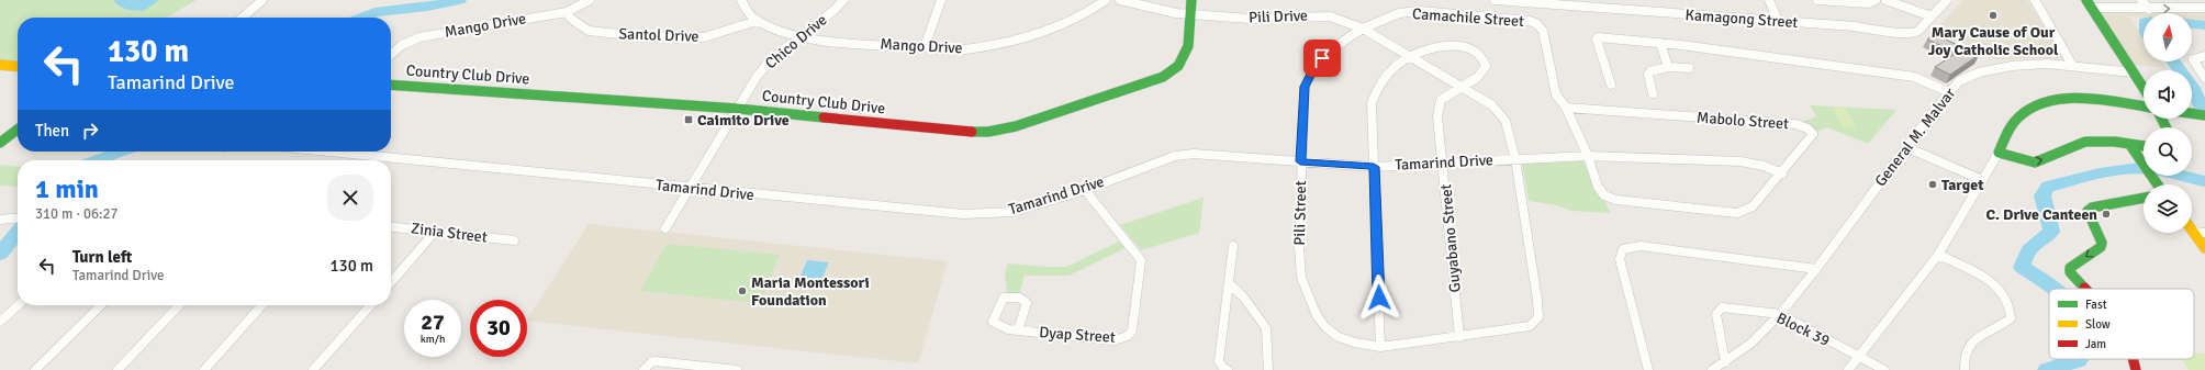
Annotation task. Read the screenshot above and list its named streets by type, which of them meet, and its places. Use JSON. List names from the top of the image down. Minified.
{"streets":{"street":["Pili Drive","Camachile Street","Kamagong Street","Mango Drive","Santol Drive","Chico Drive","Country Club Drive","Mabolo Street","General M. Malvar","Tamarind Drive","Pili Street","Zinia Street","Guyabano Street","Block 39","Dyap Street"]},"crossings":[["Pili Drive","Camachile Street"],["Pili Drive","Country Club Drive"],["Pili Drive","Pili Street"],["Camachile Street","Mabolo Street"],["Camachile Street","Pili Street"],["Mango Drive","Santol Drive"],["Mango Drive","Chico Drive"],["Chico Drive","Country Club Drive"],["Mabolo Street","Tamarind Drive"],["General M. Malvar","Block 39"],["Tamarind Drive","Pili Street"],["Tamarind Drive","Guyabano Street"],["Tamarind Drive","Dyap Street"],["Pili Street","Guyabano Street"]],"places":{"other":["Mary Cause of Our Joy Catholic School","Target","C. Drive Canteen","Maria Montessori Foundation"],"transit":["Caimito Drive"]},"legend":["Fast","Slow","Jam"],"north":"top","page":{"turn":["130 m","Tamarind Drive"],"then":"Then","heading":["1 min","310 m · 06:27"],"list":[{"name":"Turn left","note":"Tamarind Drive","value":"130 m"}],"speed":"27 km/h","limit":"30"}}
